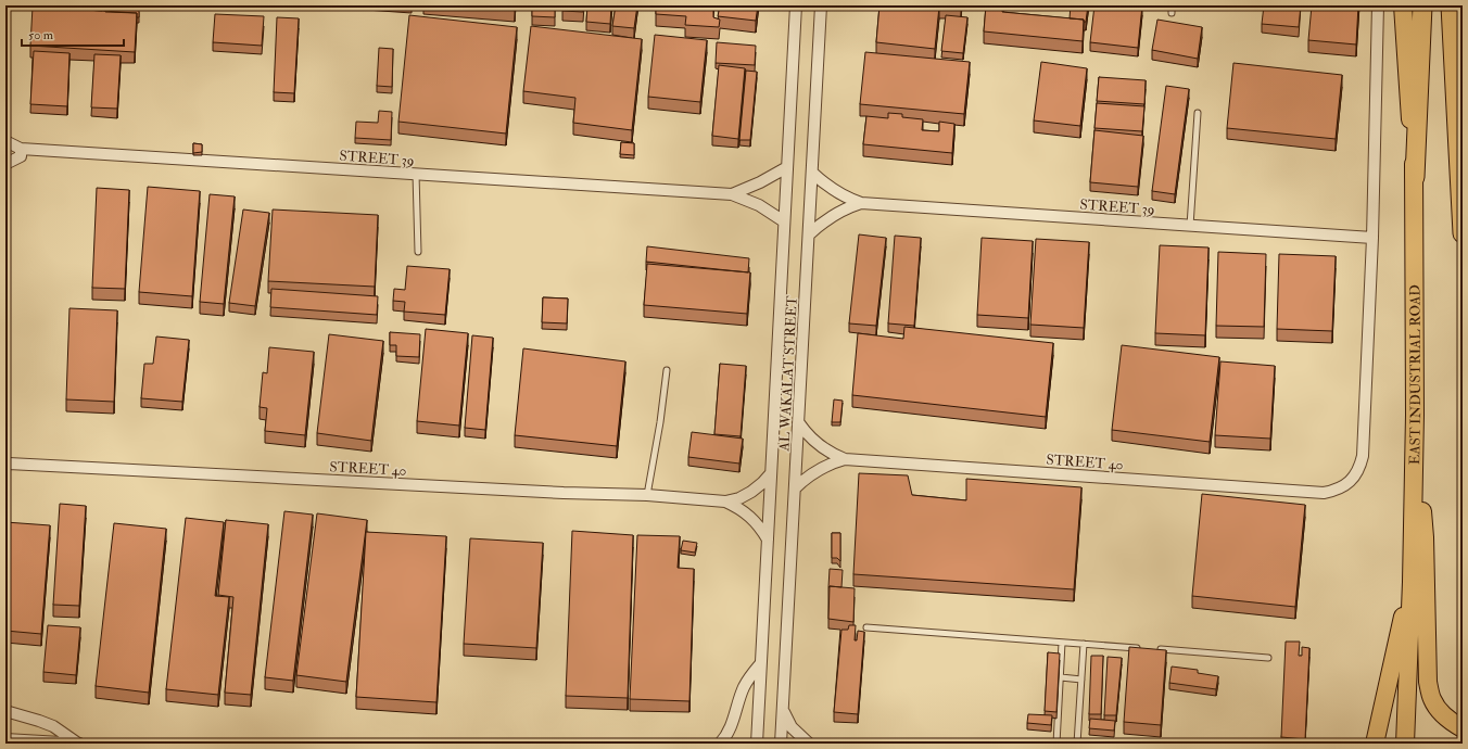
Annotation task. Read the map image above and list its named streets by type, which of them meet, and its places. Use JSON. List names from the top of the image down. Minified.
{"streets":{"main road":["EAST INDUSTRIAL ROAD"],"street":["STREET 39","AL WAKALAT STREET","STREET 40"]},"crossings":[["STREET 39","AL WAKALAT STREET"],["STREET 39","STREET 40"],["AL WAKALAT STREET","STREET 40"]],"scale_bar":"50 m"}
